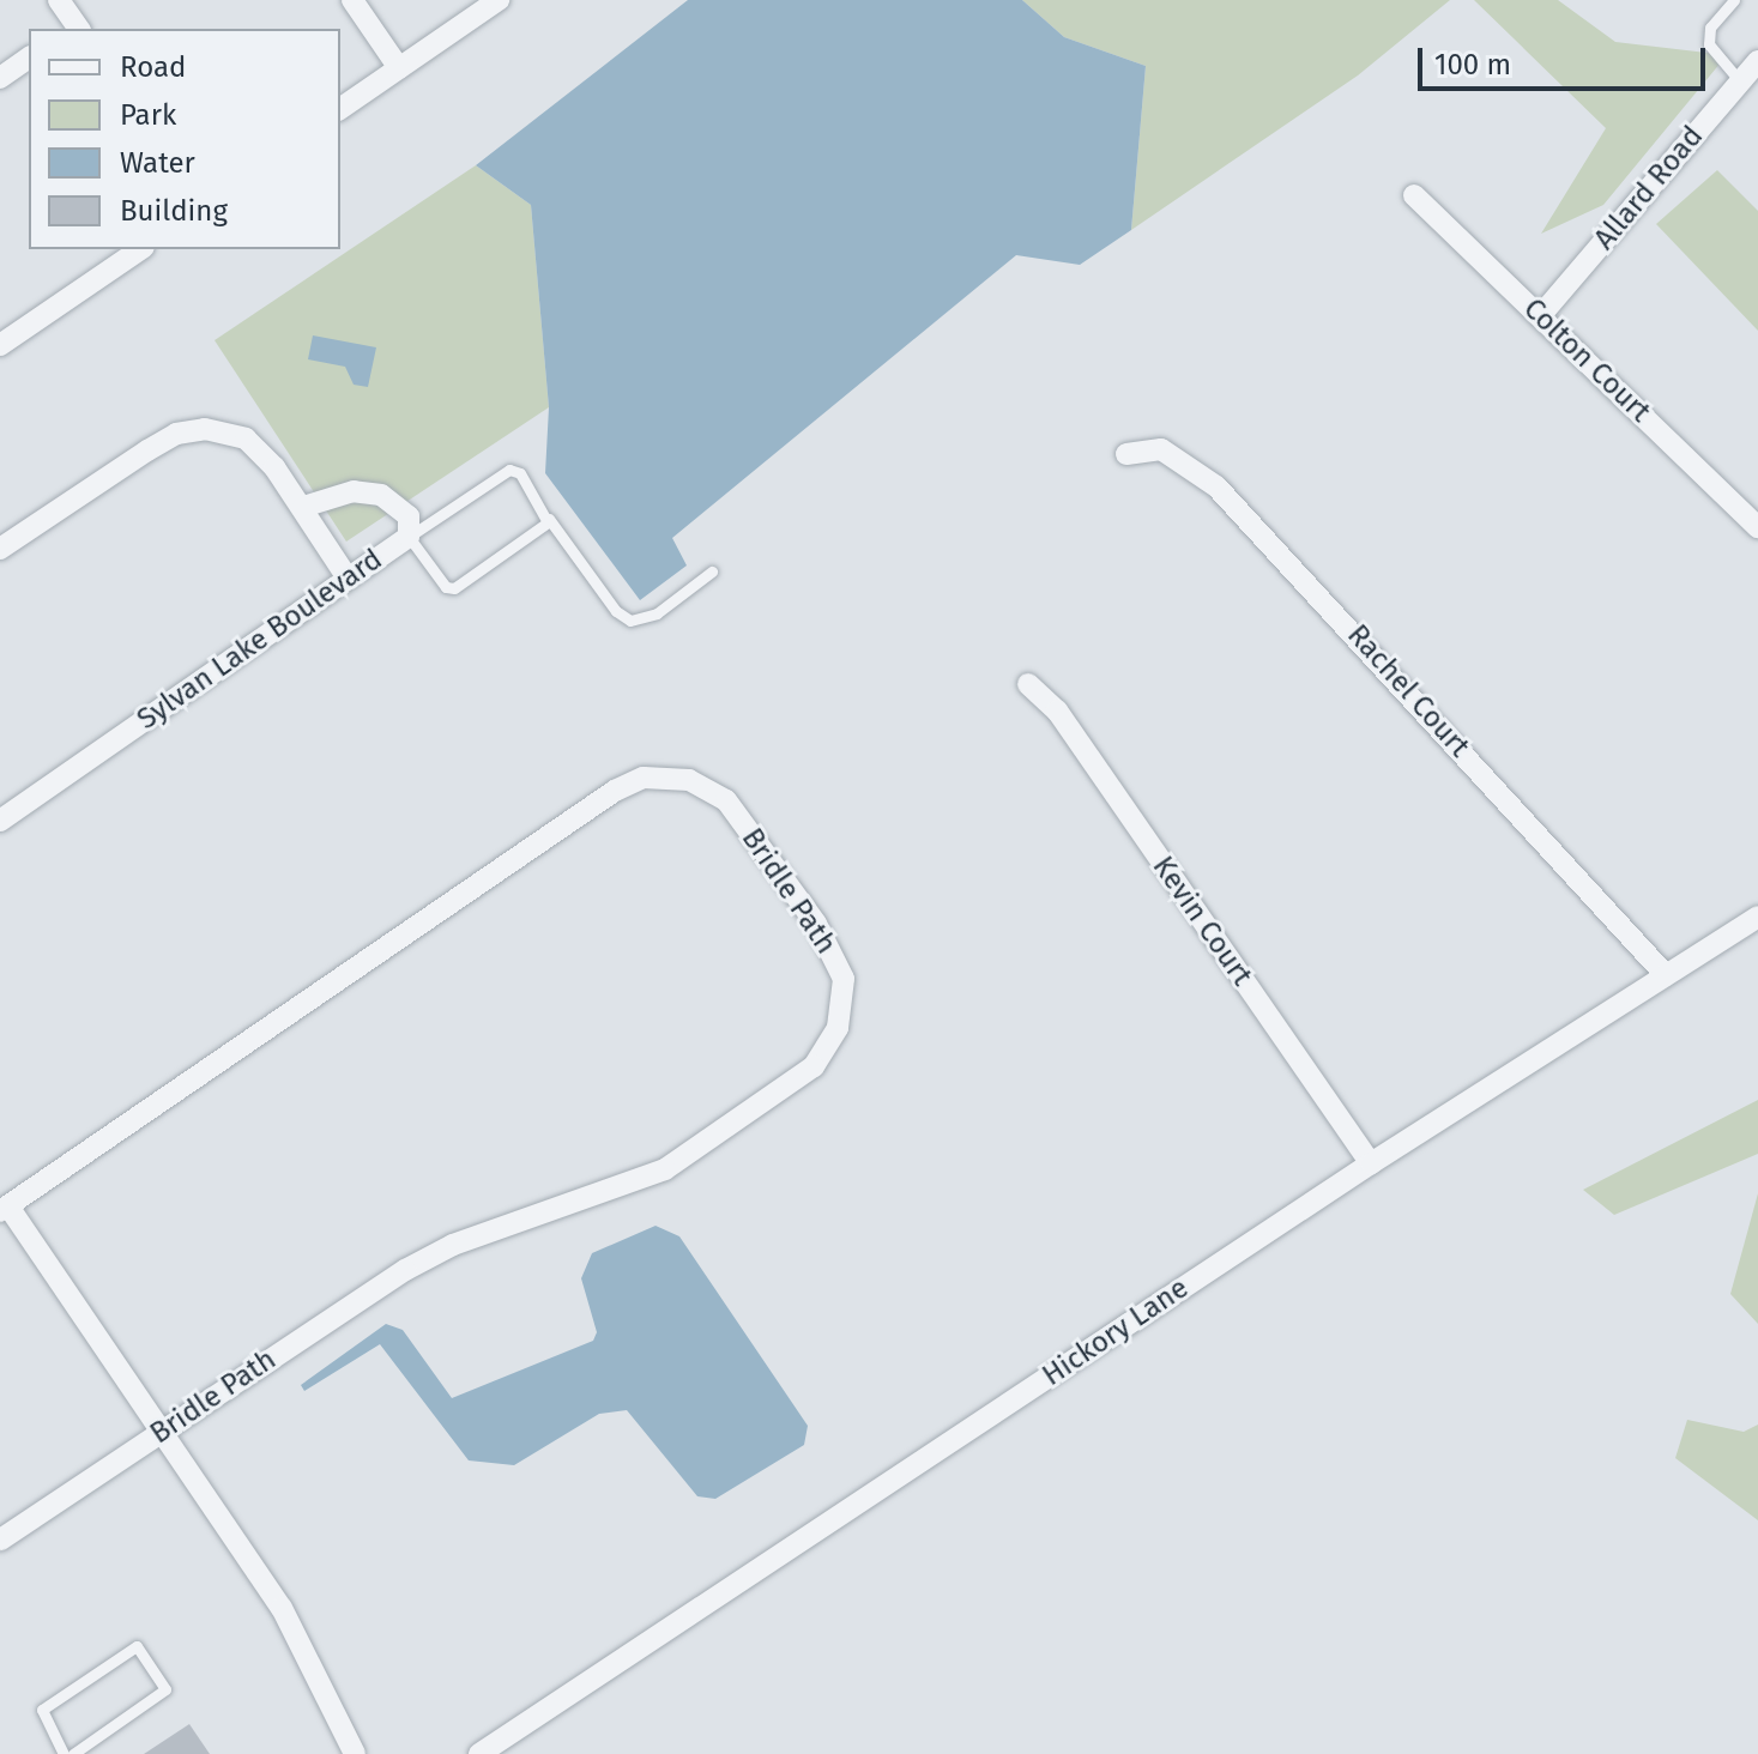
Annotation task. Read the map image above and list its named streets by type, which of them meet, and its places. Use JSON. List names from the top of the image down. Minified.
{"streets":{"street":["Allard Road","Colton Court","Sylvan Lake Boulevard","Rachel Court","Bridle Path","Kevin Court","Hickory Lane"]},"crossings":[["Allard Road","Colton Court"],["Rachel Court","Hickory Lane"],["Kevin Court","Hickory Lane"]],"legend":["Road","Park","Water","Building"],"scale_bar":"100 m"}
